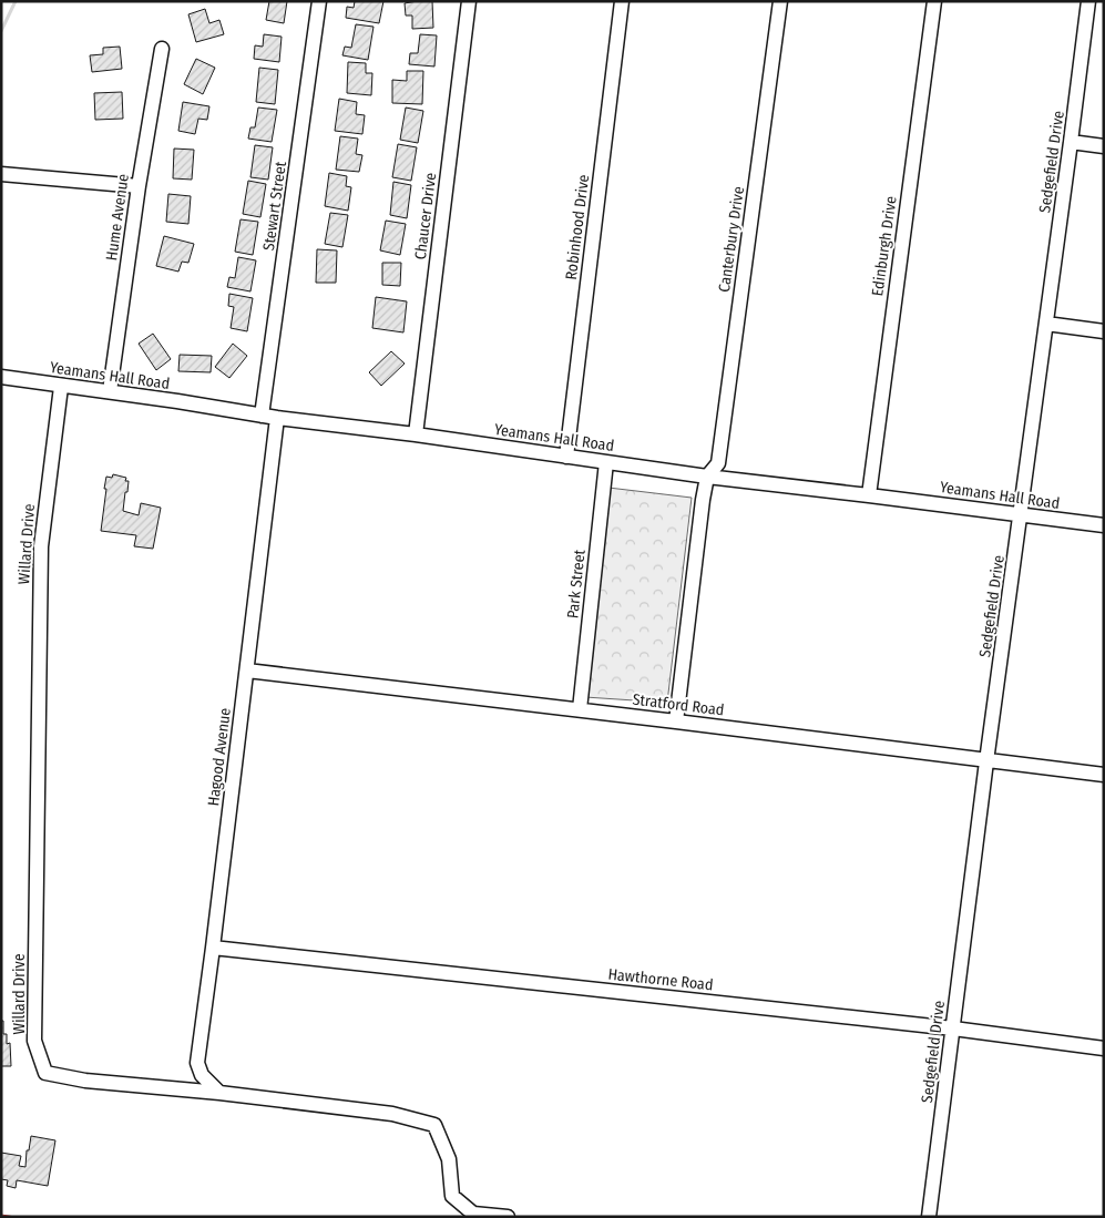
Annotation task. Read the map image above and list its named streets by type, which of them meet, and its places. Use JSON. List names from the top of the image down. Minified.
{"streets":{"street":["Sedgefield Drive","Stewart Street","Chaucer Drive","Hume Avenue","Robinhood Drive","Canterbury Drive","Edinburgh Drive","Yeamans Hall Road","Willard Drive","Park Street","Stratford Road","Hagood Avenue","Hawthorne Road"]},"crossings":[["Sedgefield Drive","Yeamans Hall Road"],["Sedgefield Drive","Stratford Road"],["Sedgefield Drive","Hawthorne Road"],["Stewart Street","Yeamans Hall Road"],["Chaucer Drive","Yeamans Hall Road"],["Hume Avenue","Yeamans Hall Road"],["Robinhood Drive","Yeamans Hall Road"],["Canterbury Drive","Yeamans Hall Road"],["Edinburgh Drive","Yeamans Hall Road"],["Yeamans Hall Road","Willard Drive"],["Yeamans Hall Road","Park Street"],["Yeamans Hall Road","Hagood Avenue"],["Willard Drive","Hagood Avenue"],["Park Street","Stratford Road"],["Stratford Road","Hagood Avenue"],["Hagood Avenue","Hawthorne Road"]]}
